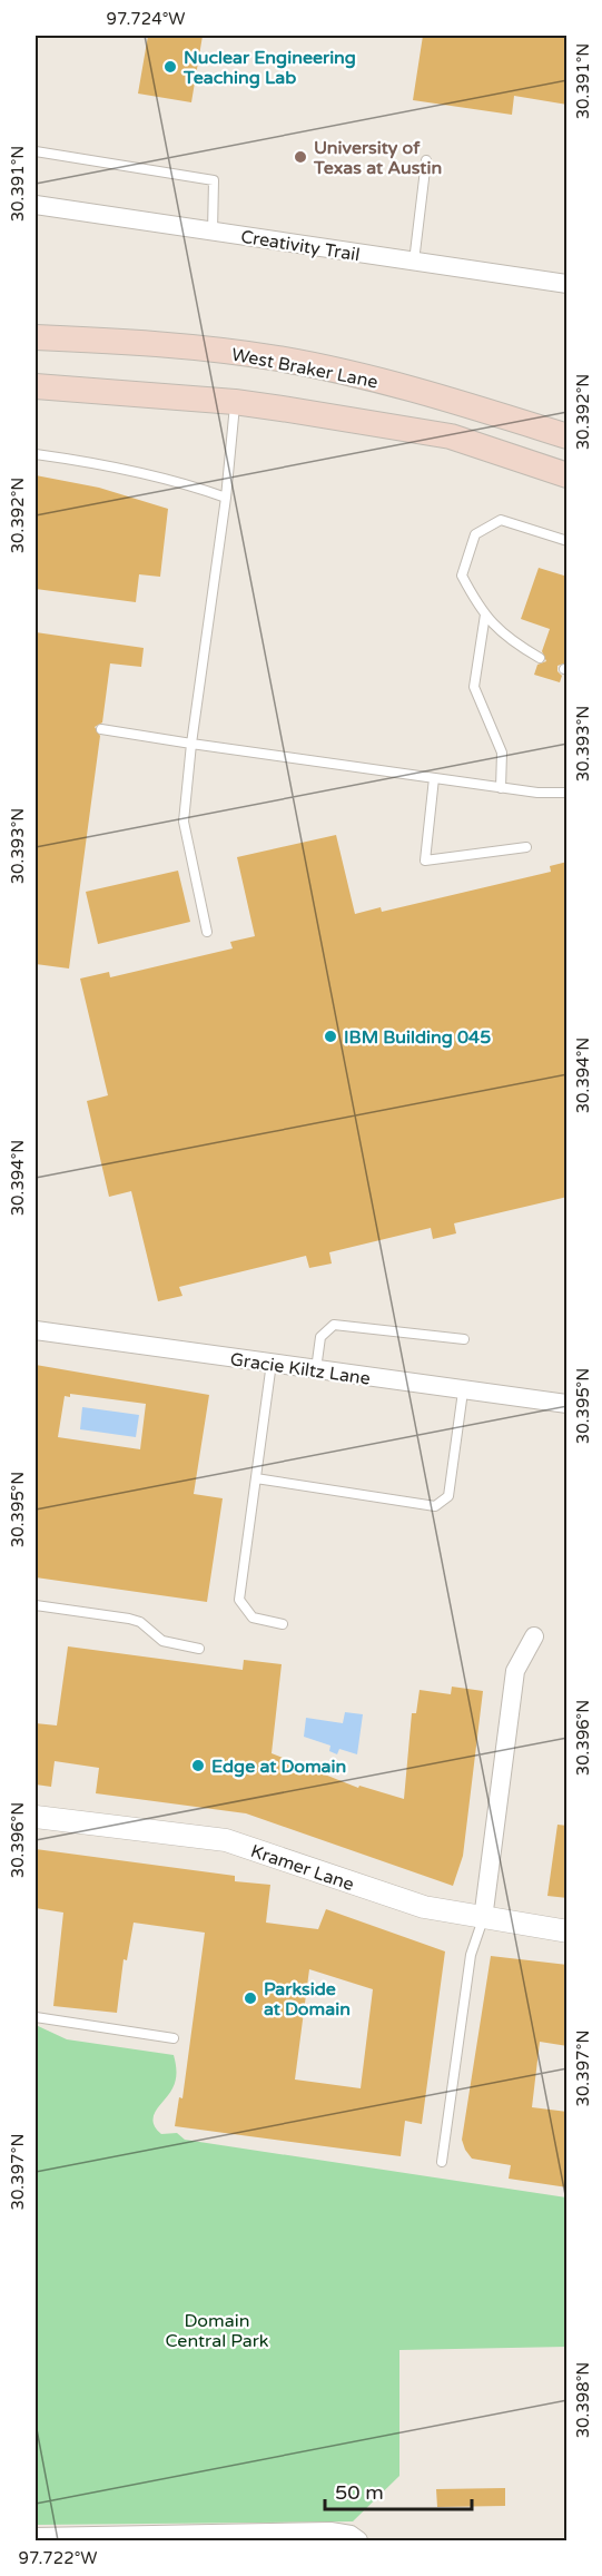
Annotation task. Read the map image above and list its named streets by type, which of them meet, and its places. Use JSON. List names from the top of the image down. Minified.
{"streets":{"main road":["West Braker Lane"],"street":["Creativity Trail","Gracie Kiltz Lane","Kramer Lane"]},"parks":["Domain Central Park"],"places":["Nuclear Engineering Teaching Lab","University of Texas at Austin","IBM Building 045","Edge at Domain","Parkside at Domain"],"scale_bar":"50 m","coordinates":["97.724°W","30.391°N","30.392°N","30.393°N","30.394°N","30.395°N","30.396°N","30.397°N","30.398°N","97.722°W"]}
